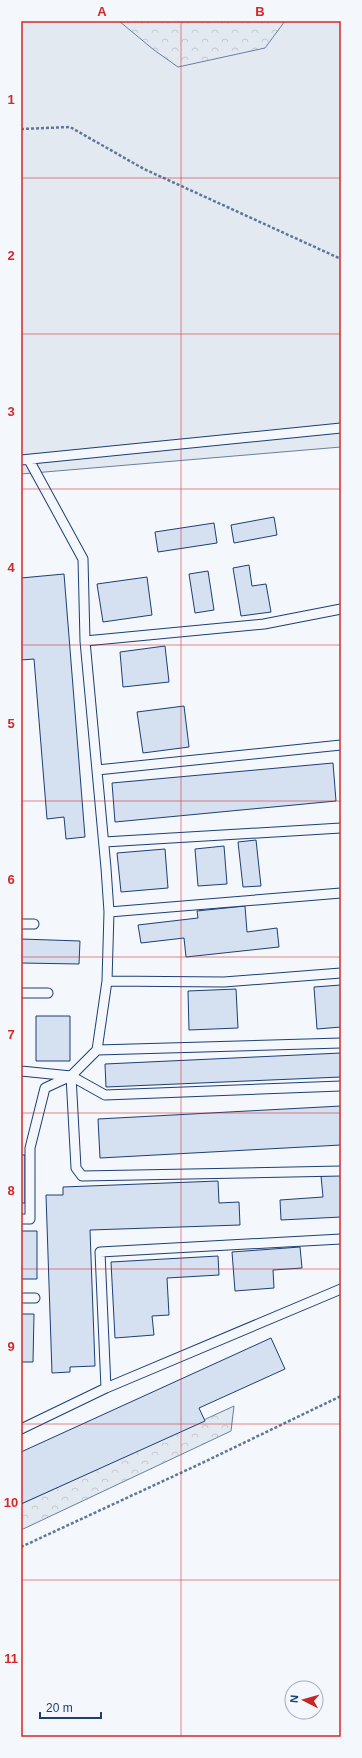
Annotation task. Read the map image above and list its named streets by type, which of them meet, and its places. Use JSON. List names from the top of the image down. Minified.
{"scale_bar":"20 m","north":"left","grid":{"columns":["A","B"],"rows":["1","2","3","4","5","6","7","8","9","10","11"]}}
